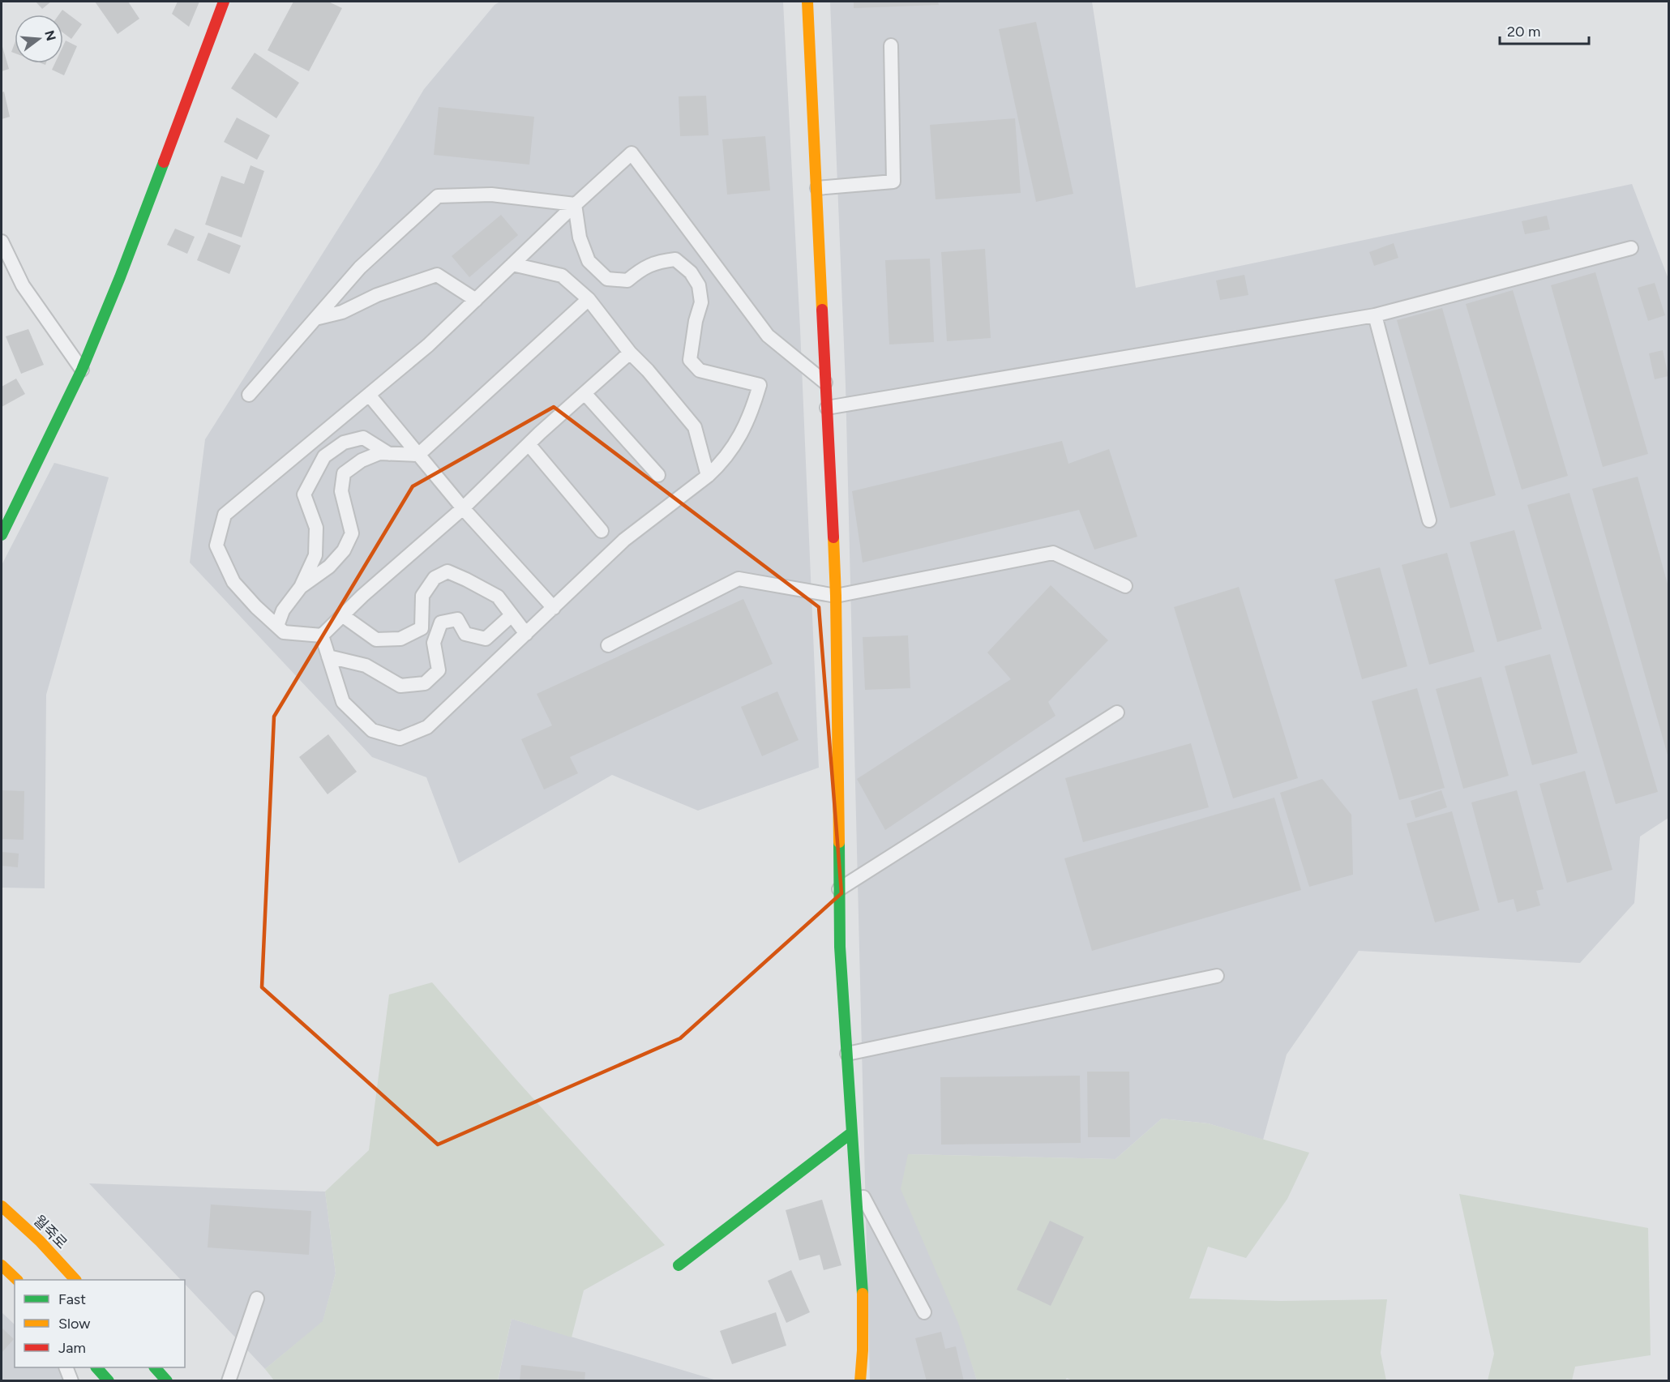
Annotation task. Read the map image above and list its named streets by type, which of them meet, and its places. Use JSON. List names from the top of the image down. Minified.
{"streets":{"street":["월죽로"]},"legend":["Fast","Slow","Jam"],"scale_bar":"20 m","north":"right"}
